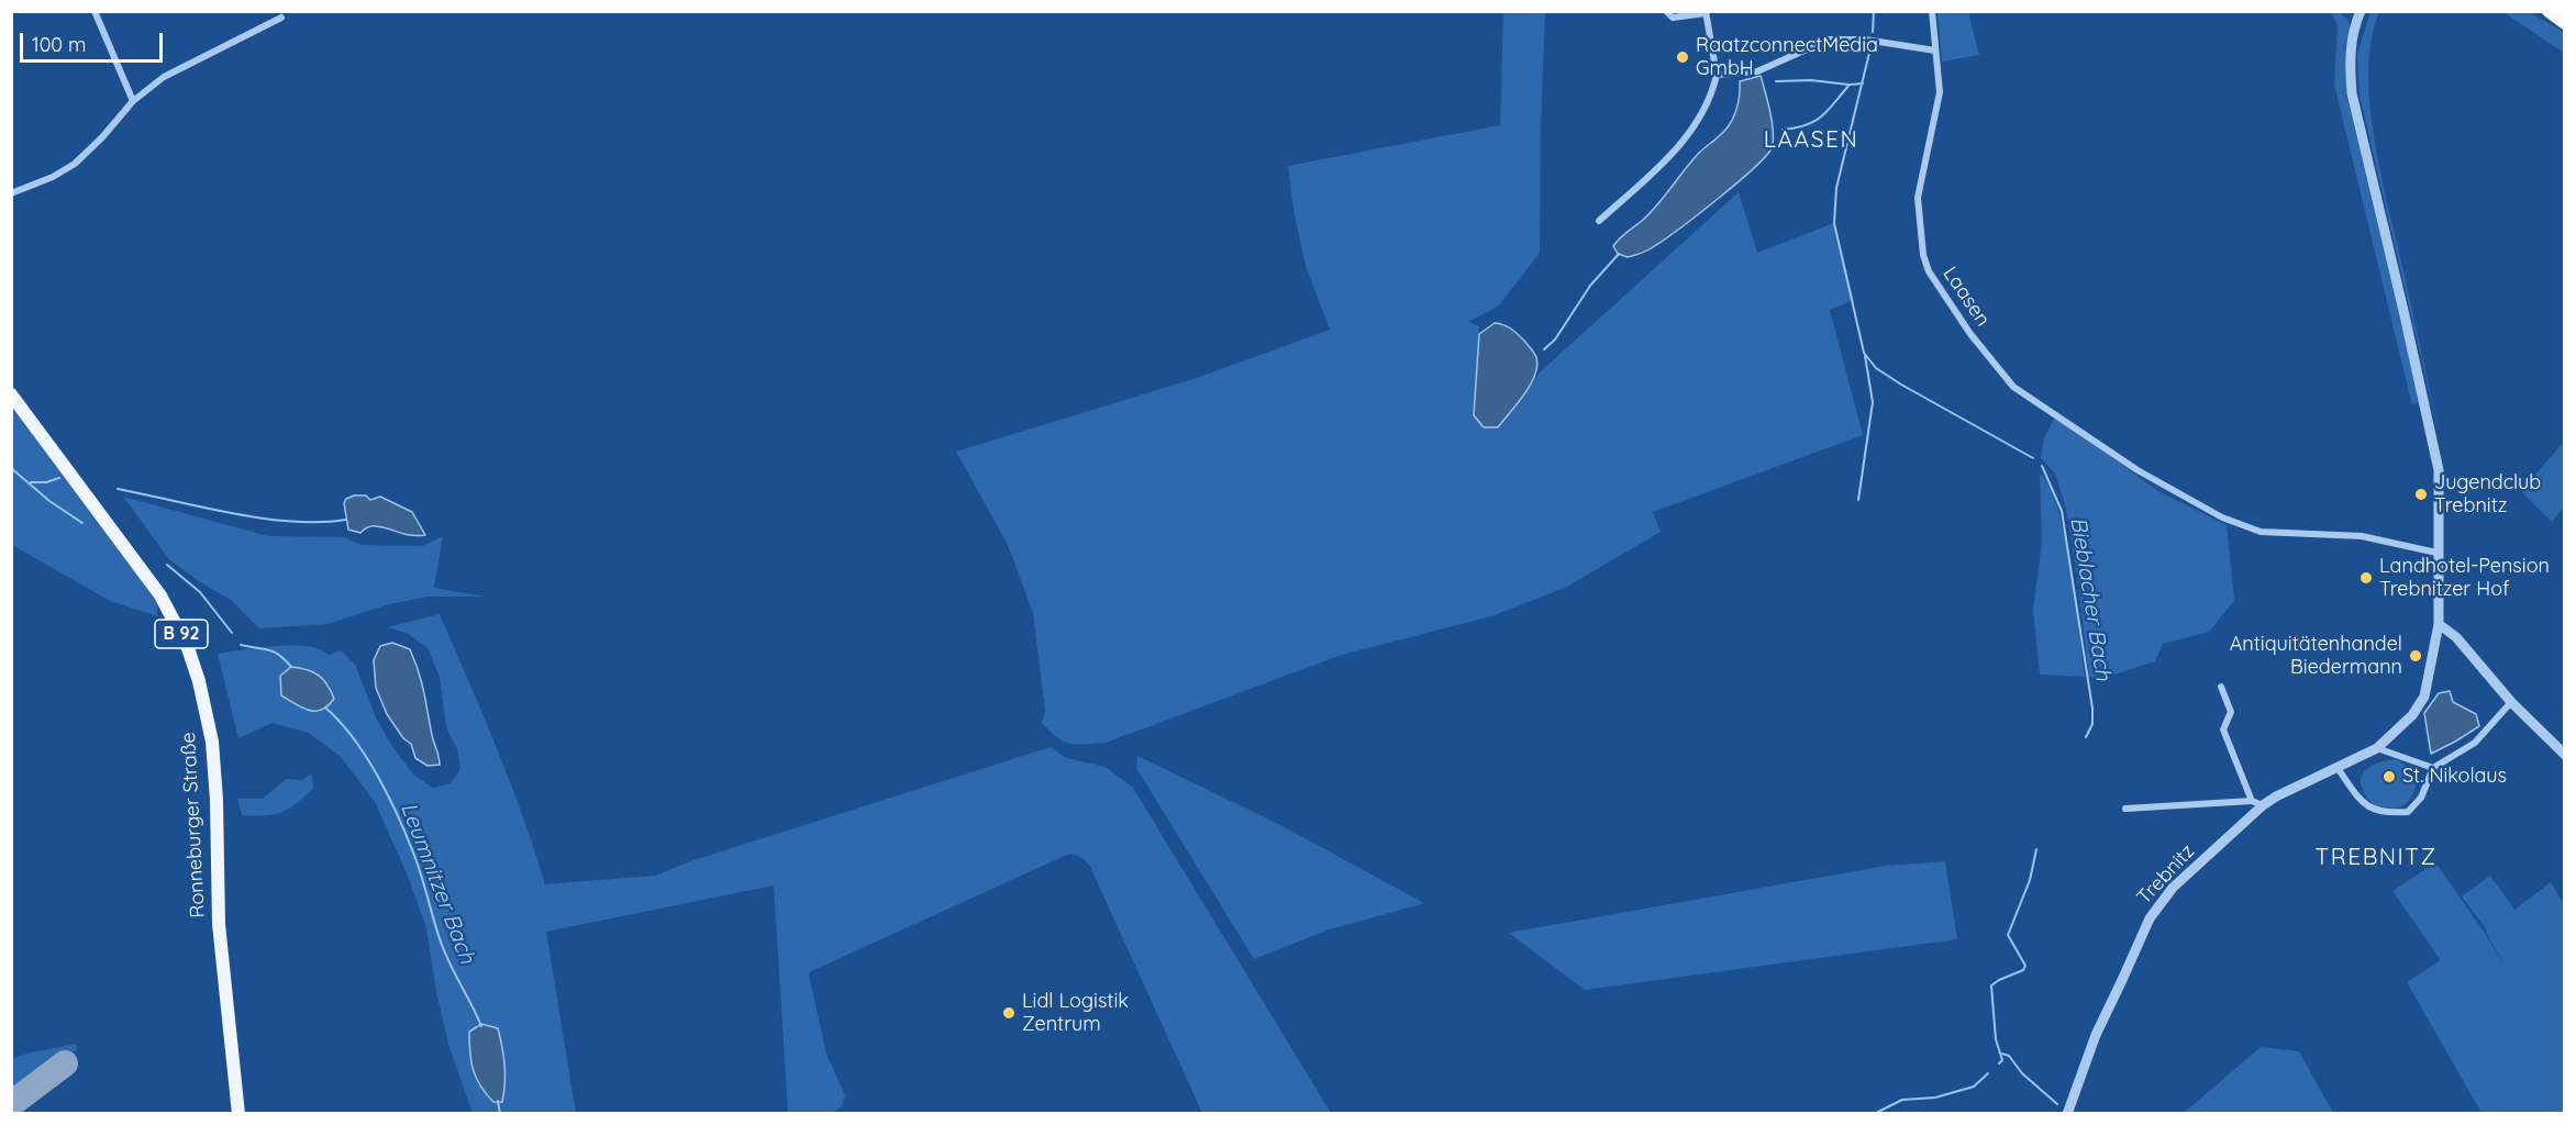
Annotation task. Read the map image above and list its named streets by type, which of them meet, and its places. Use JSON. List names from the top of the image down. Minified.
{"streets":{"main road":["B 92","Ronneburger Straße"],"street":["Laasen","Trebnitz"]},"districts":["LAASEN","TREBNITZ"],"water":["Bieblacher Bach","Leumnitzer Bach"],"places":["RaatzconnectMedia GmbH","Jugendclub Trebnitz","Landhotel-Pension Trebnitzer Hof","Antiquitätenhandel Biedermann","St. Nikolaus","Lidl Logistik Zentrum"],"scale_bar":"100 m"}
